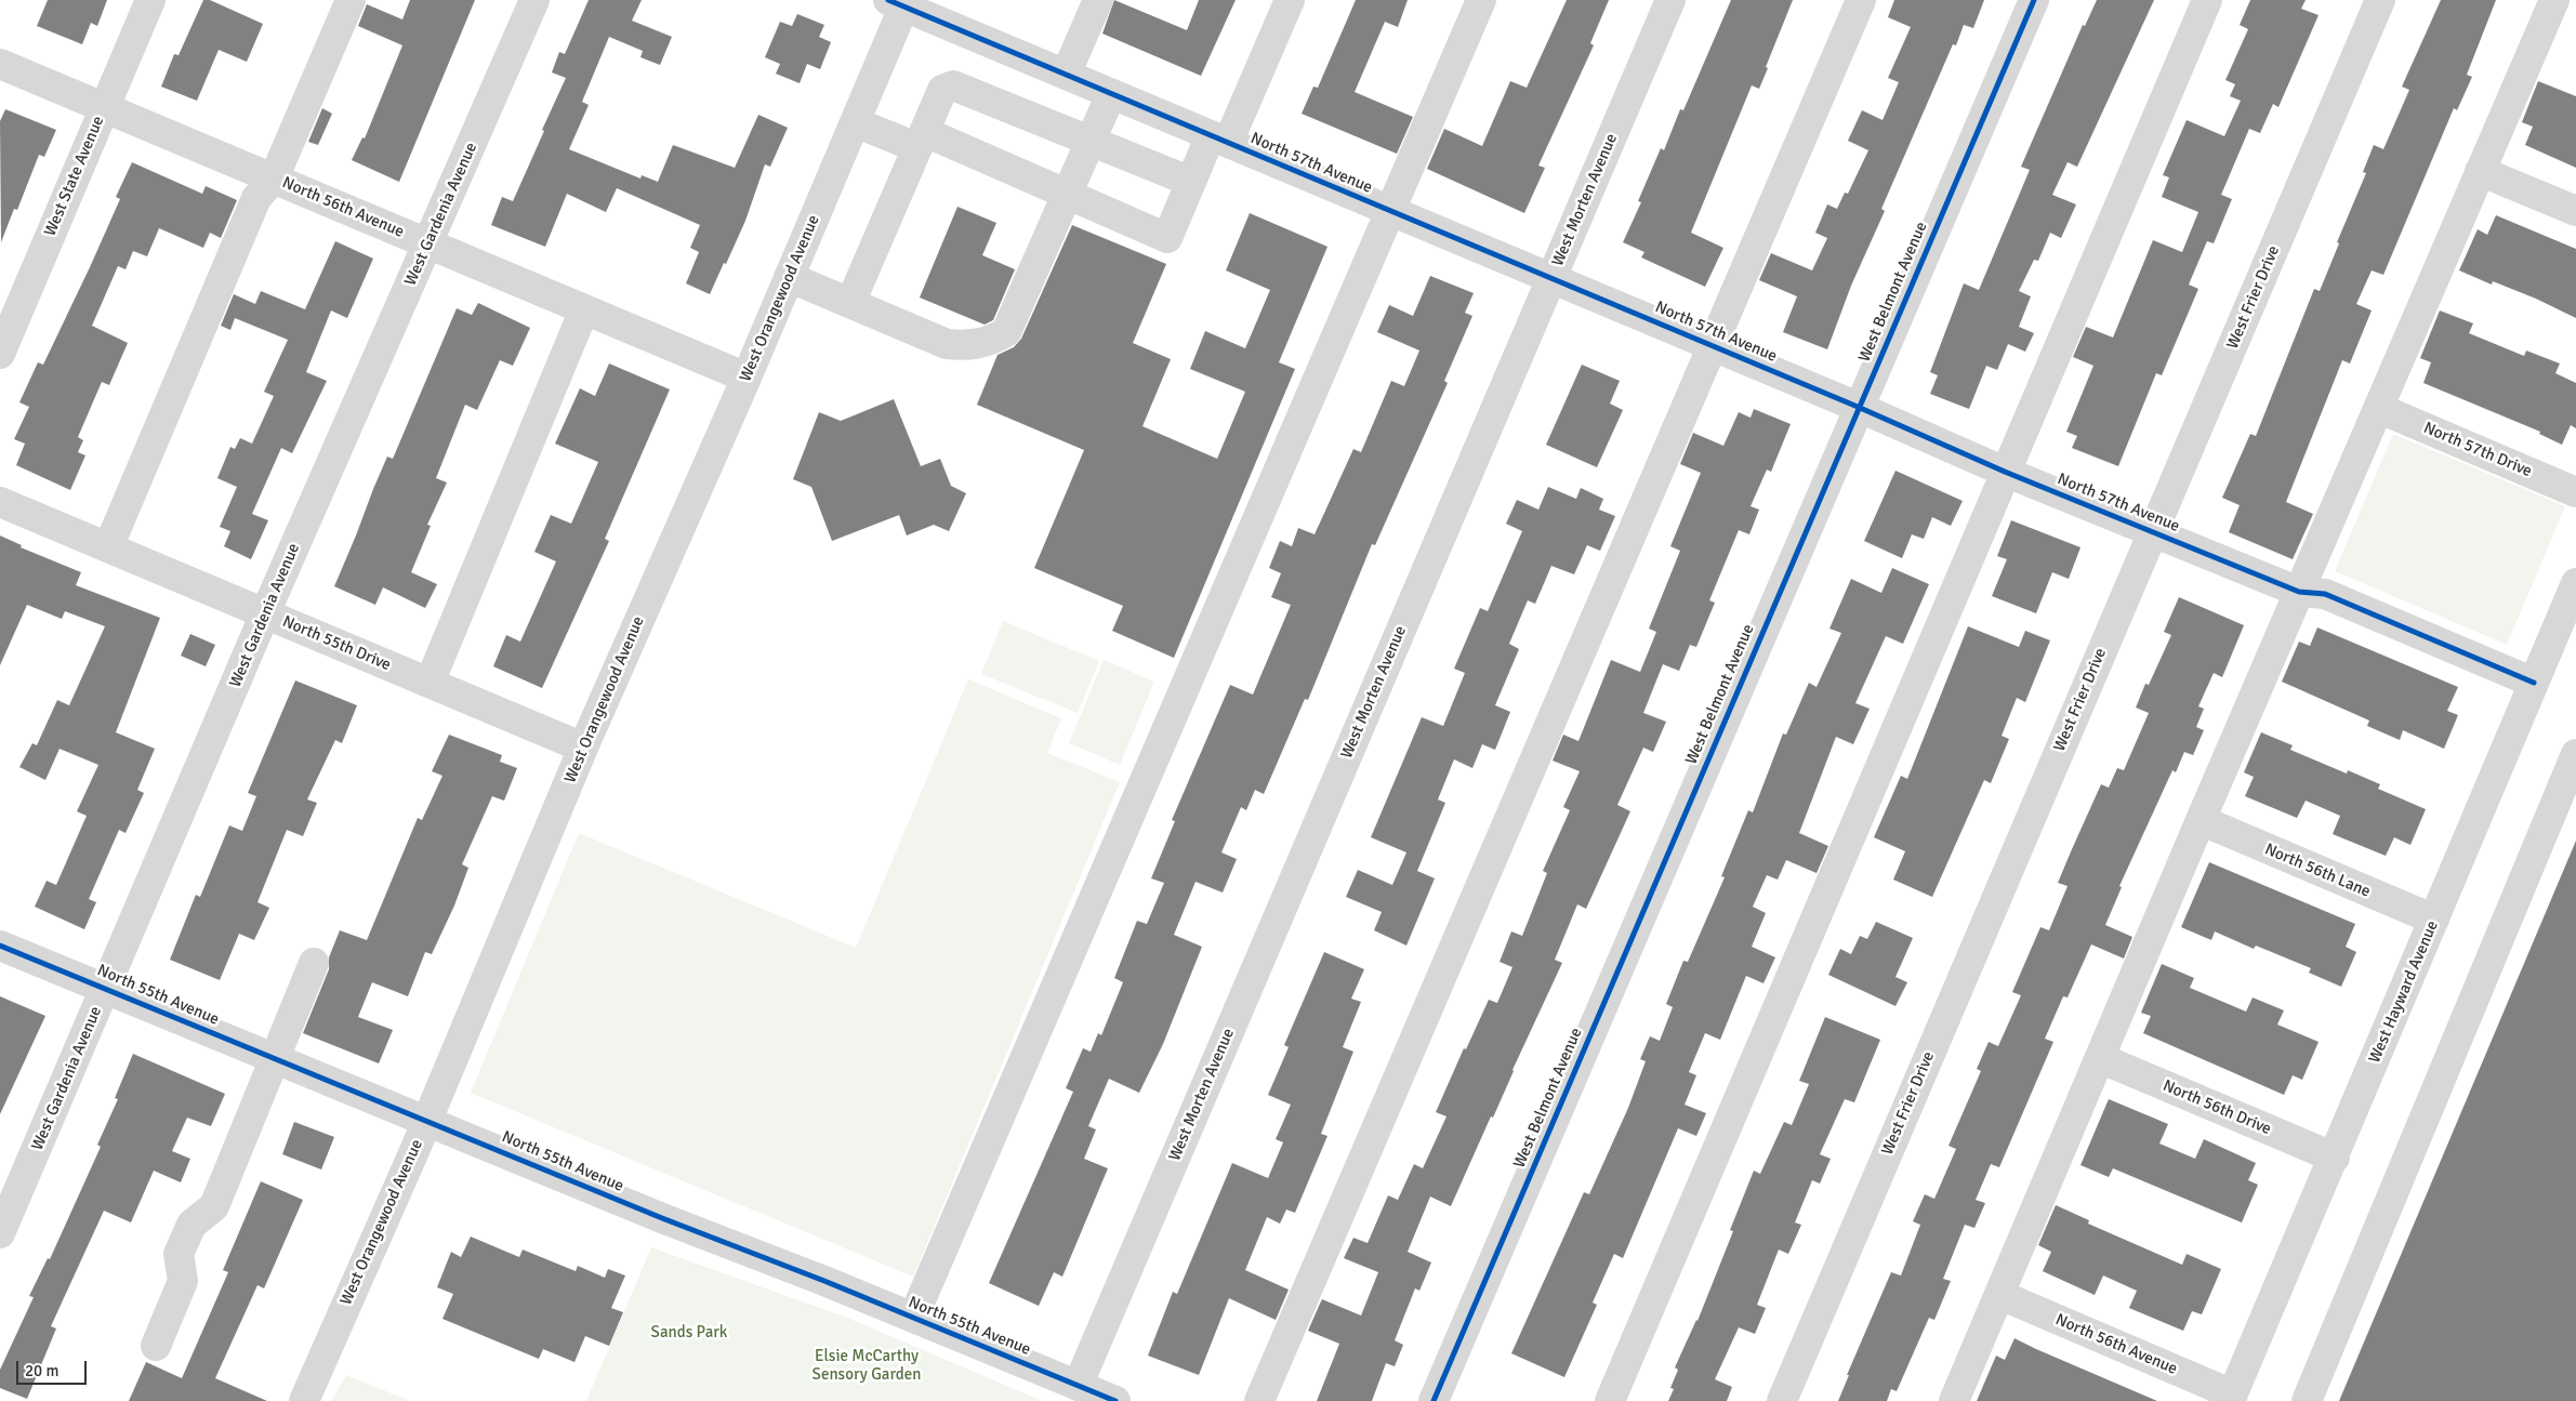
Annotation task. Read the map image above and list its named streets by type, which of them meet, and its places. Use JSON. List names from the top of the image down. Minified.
{"streets":{"street":["North 57th Avenue","West State Avenue","West Morten Avenue","North 56th Avenue","West Gardenia Avenue","West Belmont Avenue","West Frier Drive","West Orangewood Avenue","North 57th Drive","North 55th Drive","North 56th Lane","West Hayward Avenue","North 55th Avenue","North 56th Drive"]},"crossings":[["North 57th Avenue","West Morten Avenue"],["North 57th Avenue","West Belmont Avenue"],["North 57th Avenue","West Frier Drive"],["North 57th Avenue","West Orangewood Avenue"],["North 57th Avenue","West Hayward Avenue"],["West State Avenue","North 56th Avenue"],["West Morten Avenue","North 55th Avenue"],["North 56th Avenue","West Gardenia Avenue"],["North 56th Avenue","West Orangewood Avenue"],["North 56th Avenue","West Hayward Avenue"],["West Gardenia Avenue","North 55th Drive"],["West Gardenia Avenue","North 55th Avenue"],["West Orangewood Avenue","North 55th Drive"],["West Orangewood Avenue","North 55th Avenue"],["North 56th Lane","West Hayward Avenue"],["West Hayward Avenue","North 56th Drive"]],"parks":["Sands Park","Elsie McCarthy Sensory Garden"],"scale_bar":"20 m"}
